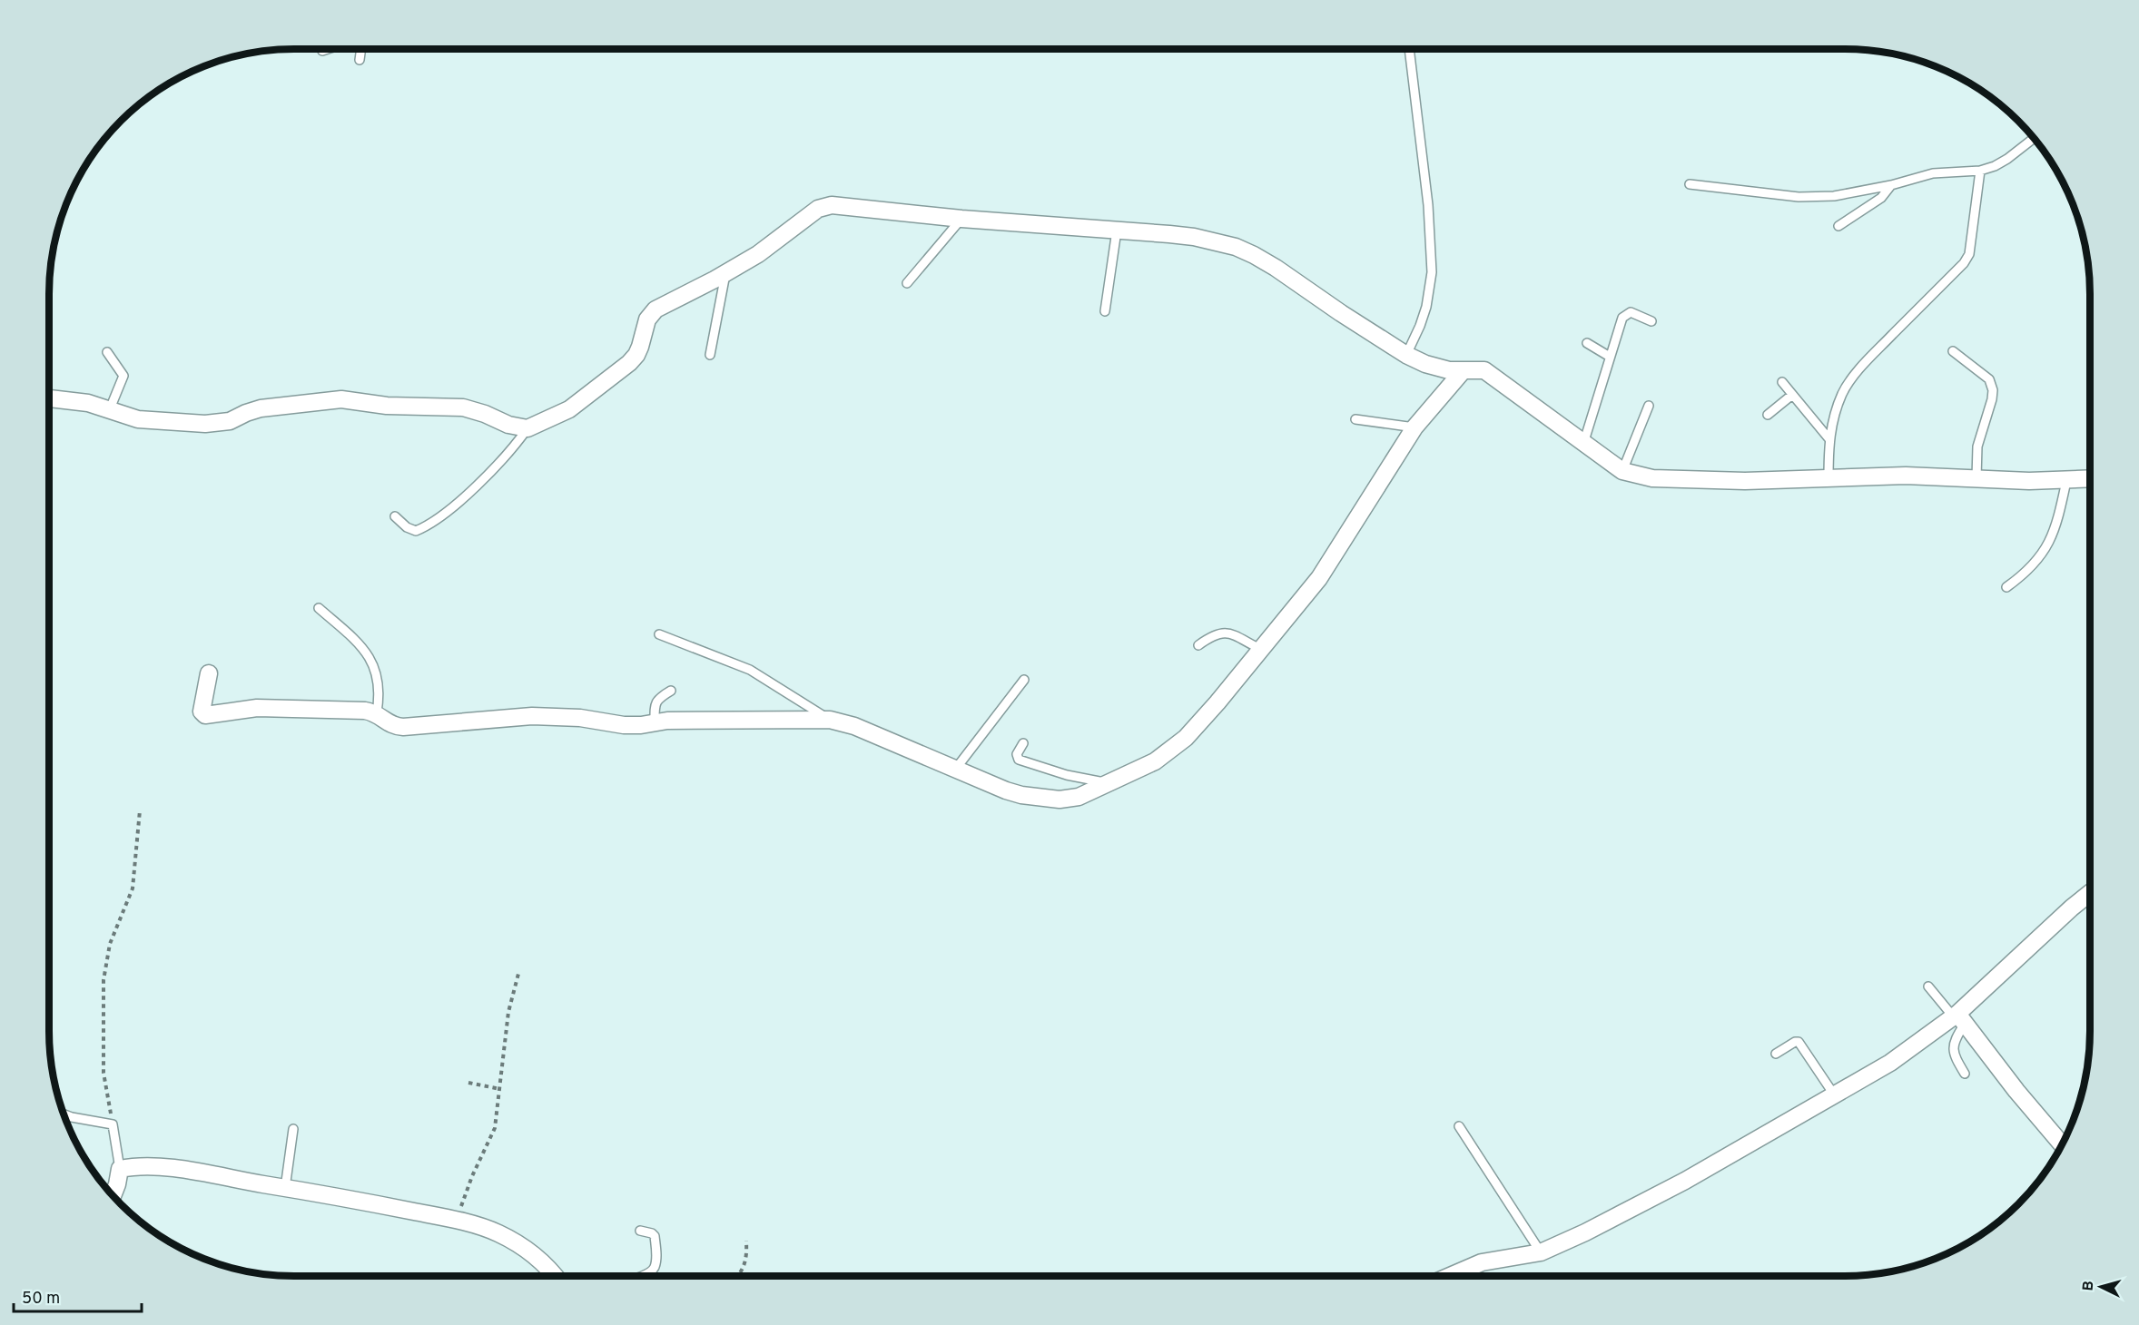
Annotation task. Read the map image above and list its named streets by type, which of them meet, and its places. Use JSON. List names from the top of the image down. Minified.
{"scale_bar":"50 m","north":"left"}
